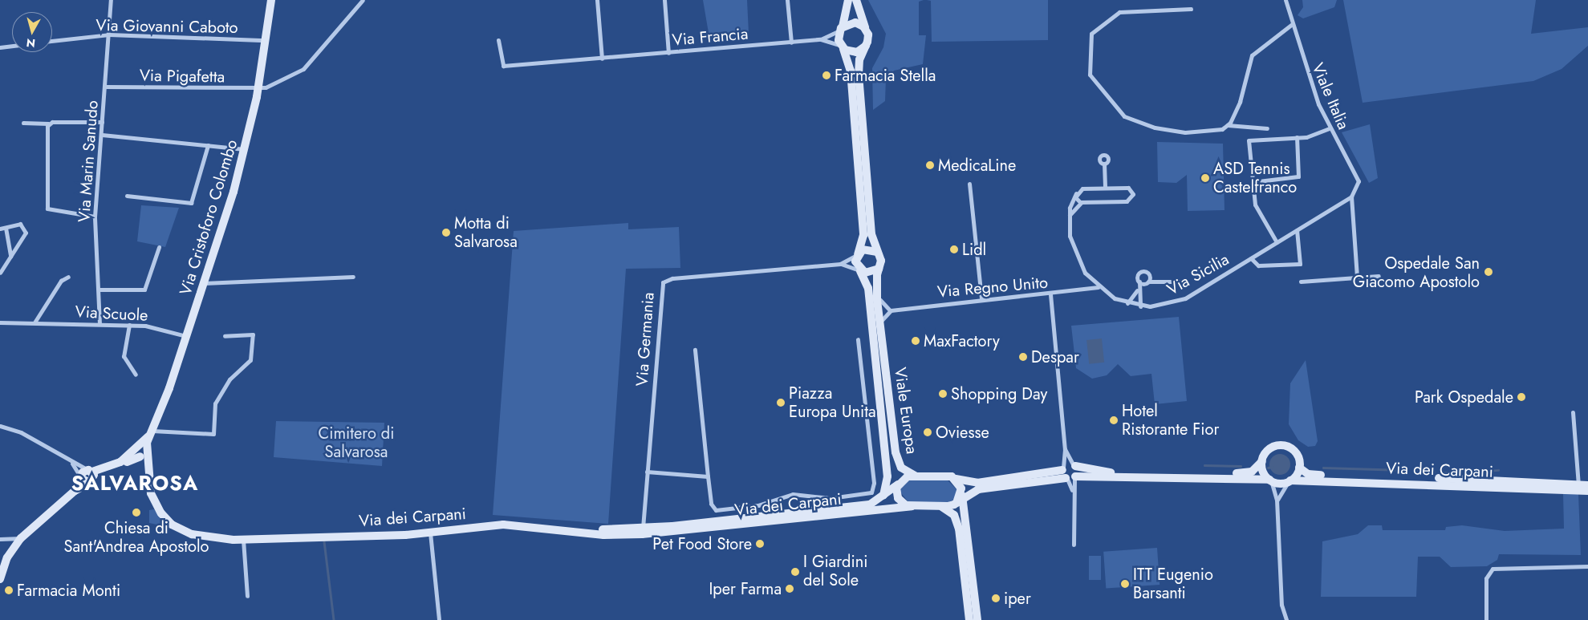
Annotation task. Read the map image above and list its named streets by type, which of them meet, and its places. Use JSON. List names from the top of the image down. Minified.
{"streets":{"street":["Via Giovanni Caboto","Via Francia","Via Pigafetta","Viale Italia","Via Marin Sanudo","Via Cristoforo Colombo","Via Sicilia","Via Regno Unito","Via Scuole","Via Germania","Viale Europa","Via dei Carpani"]},"crossings":[["Via Giovanni Caboto","Via Marin Sanudo"],["Via Giovanni Caboto","Via Cristoforo Colombo"],["Via Francia","Viale Europa"],["Via Pigafetta","Via Marin Sanudo"],["Via Pigafetta","Via Cristoforo Colombo"],["Viale Italia","Via Sicilia"],["Via Marin Sanudo","Via Scuole"],["Via Cristoforo Colombo","Via Scuole"],["Via Cristoforo Colombo","Via dei Carpani"],["Via Sicilia","Via Regno Unito"],["Via Germania","Viale Europa"],["Via Germania","Via dei Carpani"],["Viale Europa","Via dei Carpani"]],"districts":["SALVAROSA"],"parks":["Cimitero di Salvarosa"],"places":["Farmacia Stella","MedicaLine","ASD Tennis Castelfranco","Motta di Salvarosa","Lidl","Ospedale San Giacomo Apostolo","MaxFactory","Despar","Shopping Day","Park Ospedale","Piazza Europa Unita","Hotel Ristorante Fior","Oviesse","Chiesa di Sant'Andrea Apostolo","Pet Food Store","I Giardini del Sole","ITT Eugenio Barsanti","Iper Farma","Farmacia Monti","iper"],"north":"bottom"}
